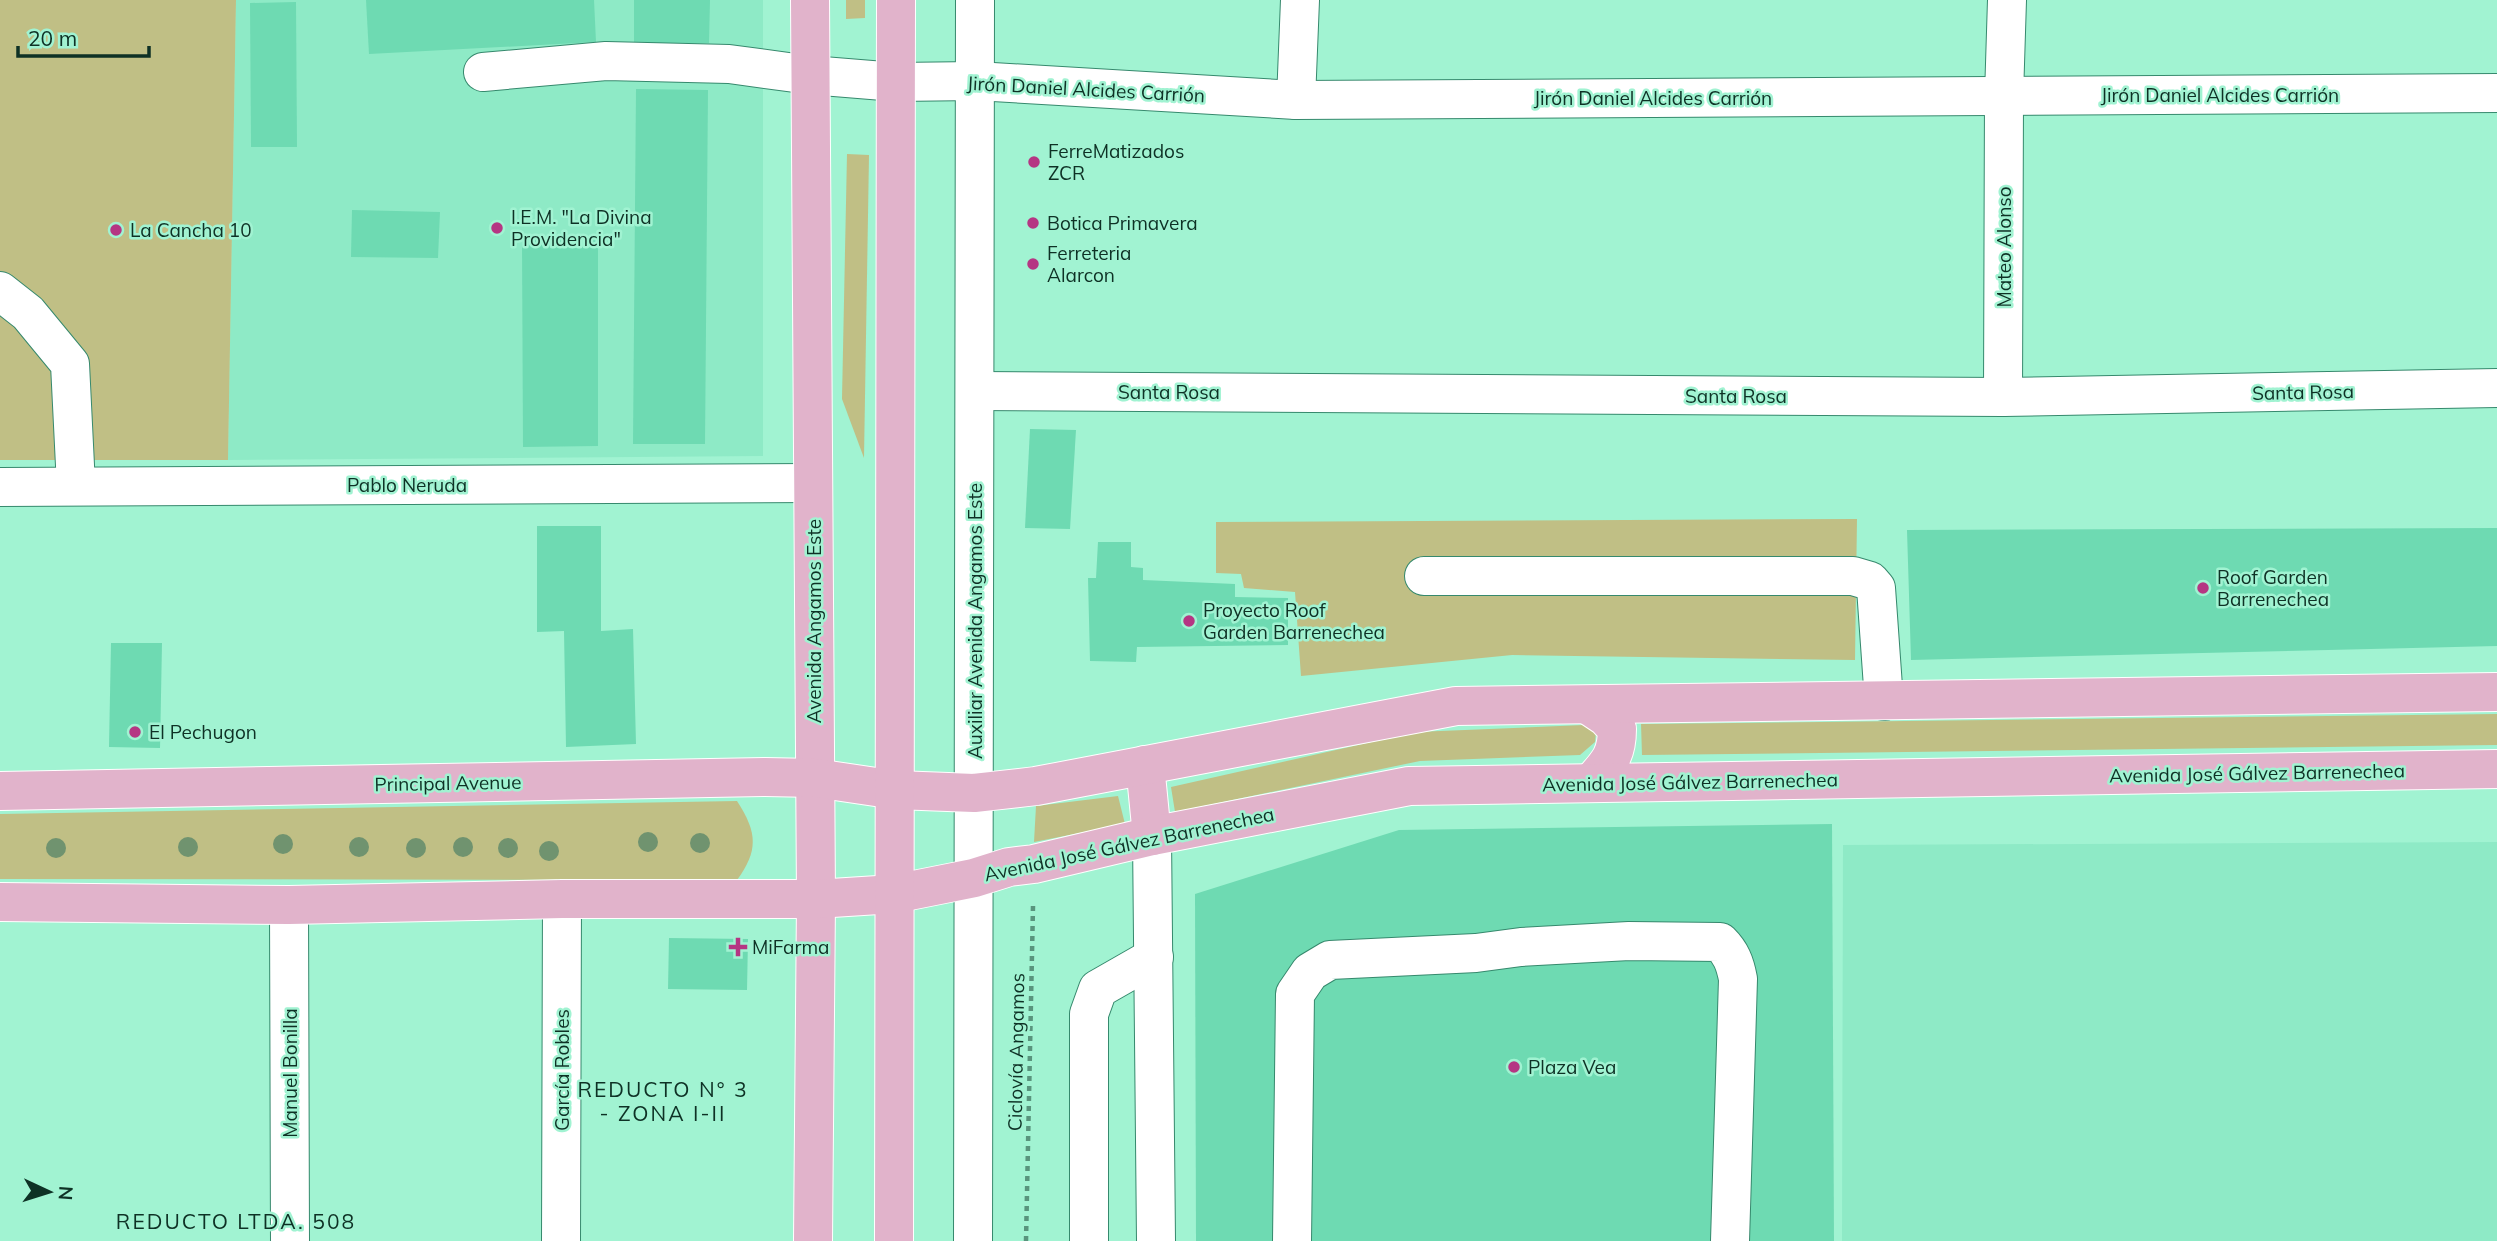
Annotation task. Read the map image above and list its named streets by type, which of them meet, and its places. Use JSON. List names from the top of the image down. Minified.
{"streets":{"main road":["Avenida Angamos Este","Avenida José Gálvez Barrenechea","Principal Avenue"],"street":["Jirón Daniel Alcides Carrión","Mateo Alonso","Santa Rosa","Pablo Neruda","Auxiliar Avenida Angamos Este","García Robles","Manuel Bonilla"],"path":["Ciclovía Angamos"]},"crossings":[["Jirón Daniel Alcides Carrión","Mateo Alonso"],["Jirón Daniel Alcides Carrión","Avenida Angamos Este"],["Jirón Daniel Alcides Carrión","Auxiliar Avenida Angamos Este"],["Mateo Alonso","Santa Rosa"],["Santa Rosa","Auxiliar Avenida Angamos Este"],["Pablo Neruda","Avenida Angamos Este"],["Avenida Angamos Este","Principal Avenue"],["Auxiliar Avenida Angamos Este","Avenida José Gálvez Barrenechea"],["Avenida José Gálvez Barrenechea","Ciclovía Angamos"]],"districts":["REDUCTO N° 3 - ZONA I-II","REDUCTO LTDA. 508"],"places":{"other":["FerreMatizados ZCR","Botica Primavera","I.E.M. \"La Divina Providencia\"","La Cancha 10","Ferreteria Alarcon","Roof Garden Barrenechea","Proyecto Roof Garden Barrenechea","El Pechugon","Plaza Vea"],"health":["MiFarma"]},"scale_bar":"20 m","north":"right"}
